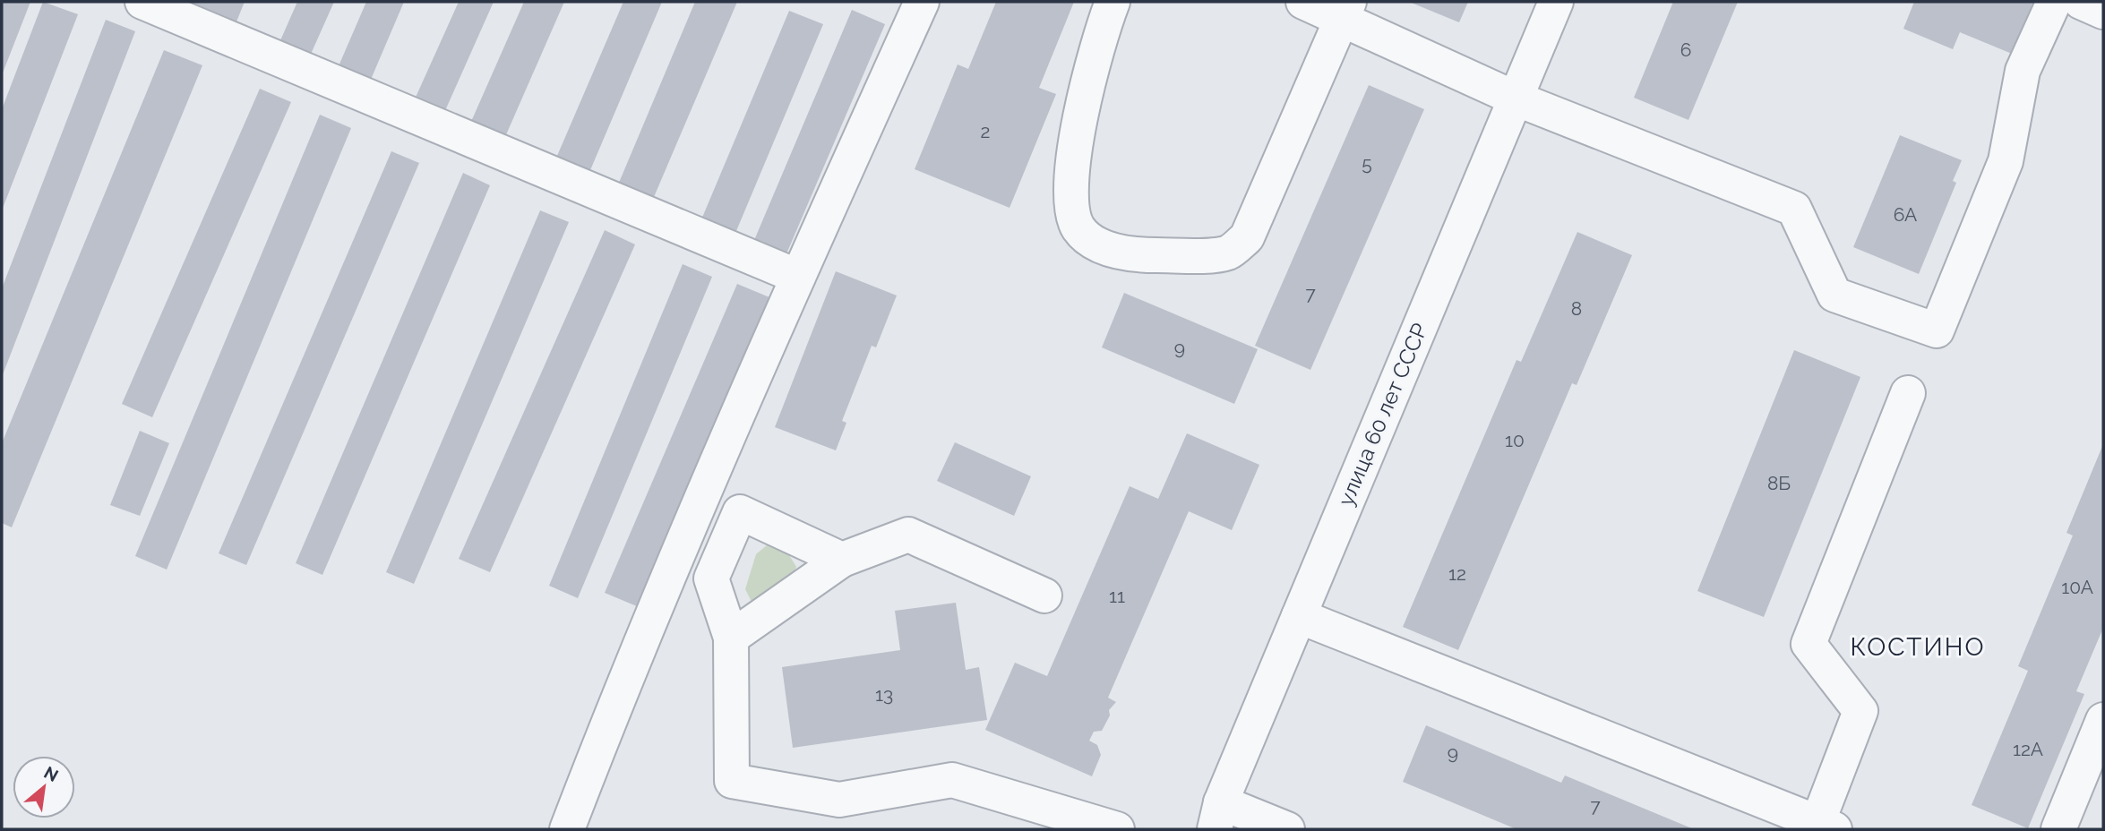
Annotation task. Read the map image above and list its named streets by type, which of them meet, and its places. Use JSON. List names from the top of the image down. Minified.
{"streets":{"street":["улица 60 лет СССР"]},"districts":["КОСТИНО"],"house_numbers":["6","2","5","6А","7","8","9","10","8Б","12","10А","11","13","12А","9","7"],"north":"top right"}
